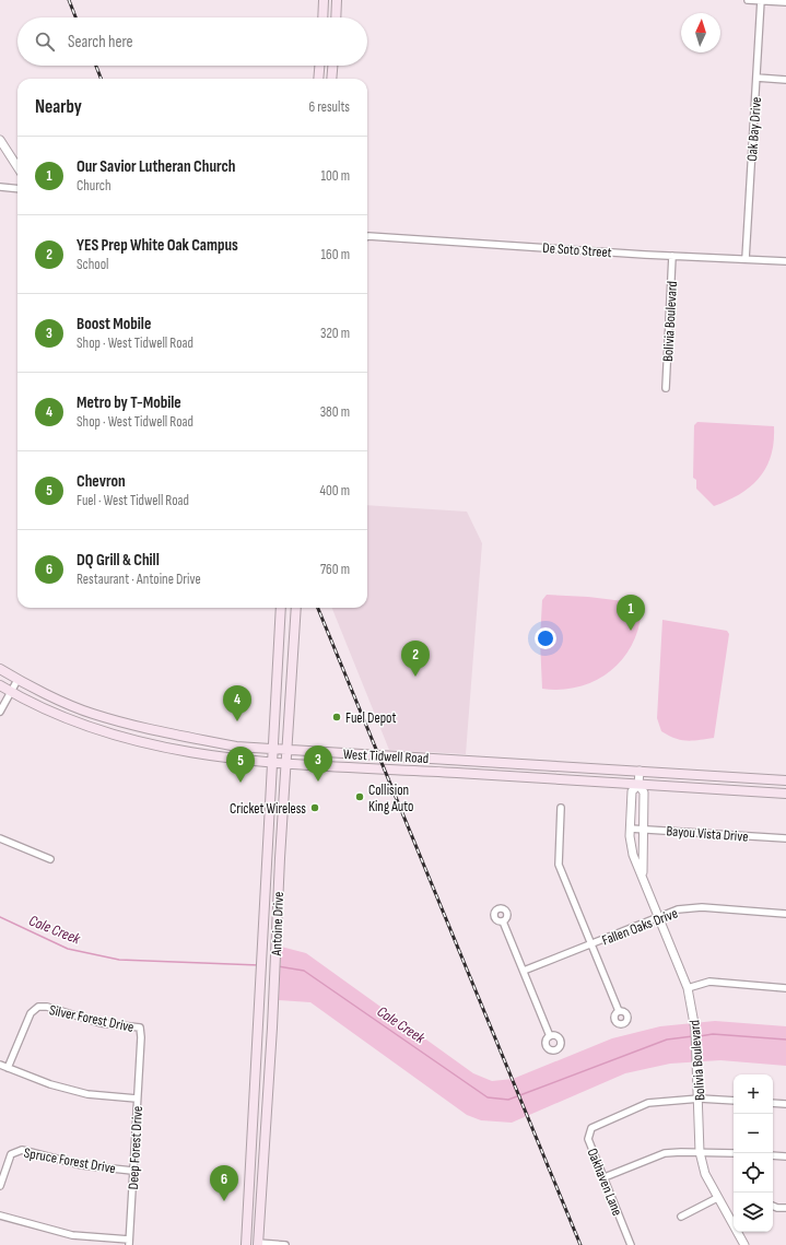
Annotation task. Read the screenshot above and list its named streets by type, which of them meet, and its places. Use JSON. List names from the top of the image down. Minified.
{"streets":{"main road":["West Tidwell Road","Antoine Drive"],"street":["Oak Bay Drive","De Soto Street","Bolivia Boulevard","Bayou Vista Drive","Fallen Oaks Drive","Silver Forest Drive","Deep Forest Drive","Spruce Forest Drive","Oakhaven Lane"]},"crossings":[["Oak Bay Drive","De Soto Street"],["De Soto Street","Bolivia Boulevard"],["Bolivia Boulevard","West Tidwell Road"],["Bolivia Boulevard","Bayou Vista Drive"],["Bolivia Boulevard","Fallen Oaks Drive"],["Bolivia Boulevard","Oakhaven Lane"],["West Tidwell Road","Antoine Drive"],["Silver Forest Drive","Deep Forest Drive"],["Deep Forest Drive","Spruce Forest Drive"]],"water":["Cole Creek"],"places":["Fuel Depot","Collision King Auto","Cricket Wireless"],"north":"top","page":{"search":"Search here","heading":["Nearby","6 results"],"list":[{"mark":"1","name":"Our Savior Lutheran Church","note":"Church","value":"100 m"},{"mark":"2","name":"YES Prep White Oak Campus","note":"School","value":"160 m"},{"mark":"3","name":"Boost Mobile","note":"Shop · West Tidwell Road","value":"320 m"},{"mark":"4","name":"Metro by T-Mobile","note":"Shop · West Tidwell Road","value":"380 m"},{"mark":"5","name":"Chevron","note":"Fuel · West Tidwell Road","value":"400 m"},{"mark":"6","name":"DQ Grill & Chill","note":"Restaurant · Antoine Drive","value":"760 m"}],"pins":["1","2","4","3","5","6"],"map_buttons":["+","−"]}}
